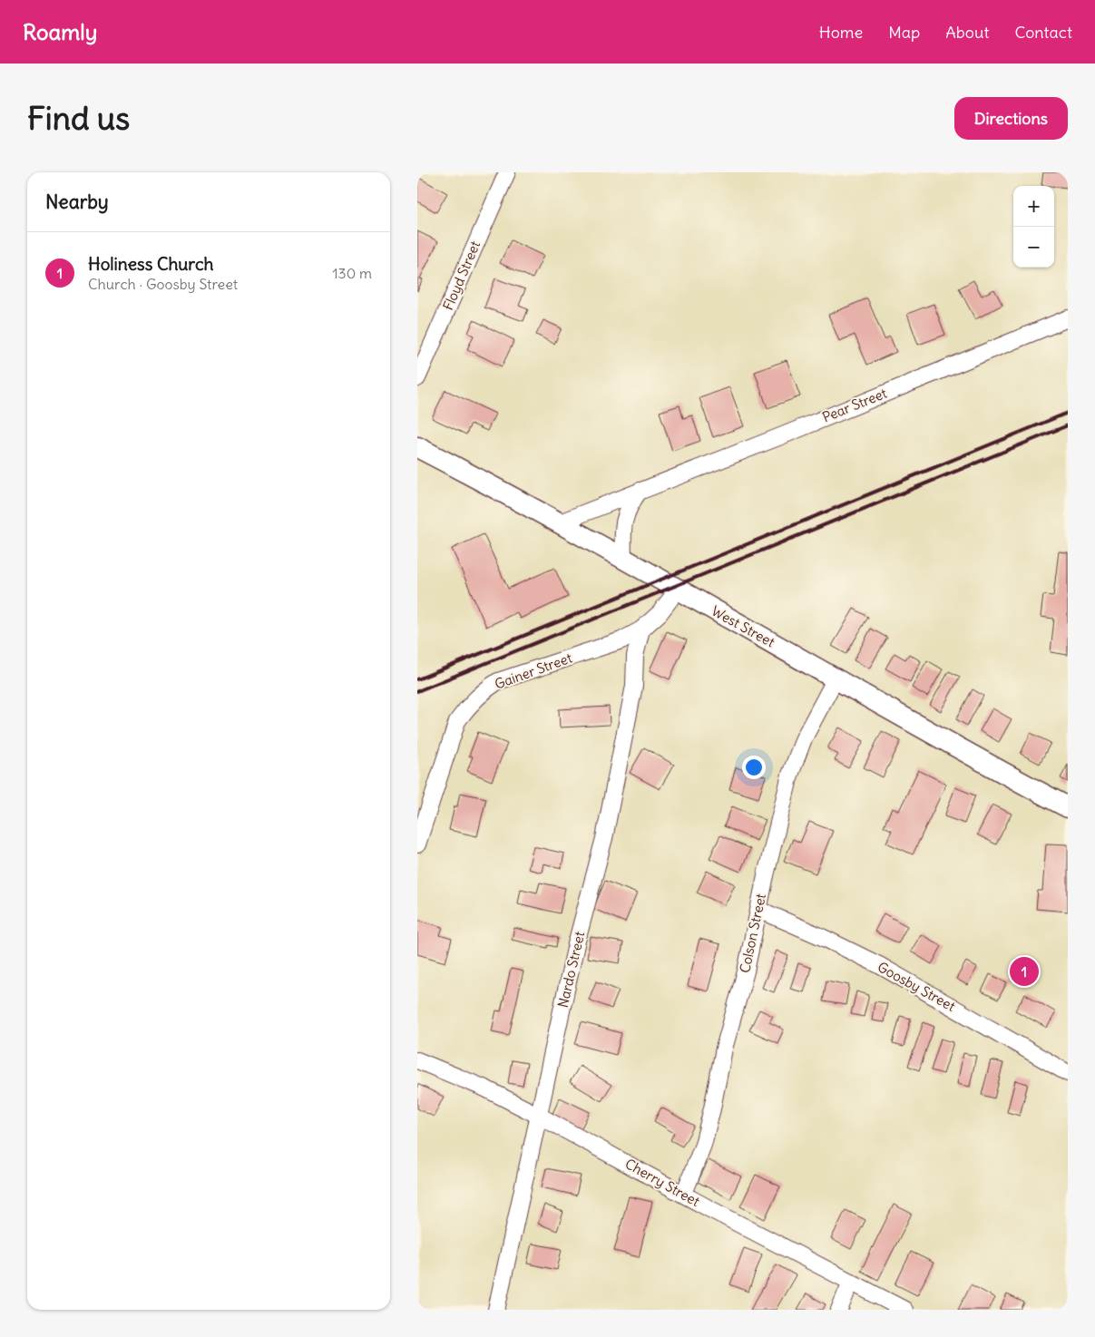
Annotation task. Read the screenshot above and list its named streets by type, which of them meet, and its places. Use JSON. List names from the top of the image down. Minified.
{"streets":{"street":["Floyd Street","Pear Street","West Street","Gainer Street","Colson Street","Nardo Street","Goosby Street","Cherry Street"]},"crossings":[["Pear Street","West Street"],["West Street","Gainer Street"],["West Street","Colson Street"],["Gainer Street","Nardo Street"],["Colson Street","Goosby Street"],["Colson Street","Cherry Street"],["Nardo Street","Cherry Street"]],"page":{"header":"Roamly","nav":["Home","Map","About","Contact"],"buttons":"Directions","title":"Find us","heading":"Nearby","map_buttons":["+","−"],"list":[{"mark":"1","name":"Holiness Church","note":"Church · Goosby Street","value":"130 m"}],"pins":"1"}}
